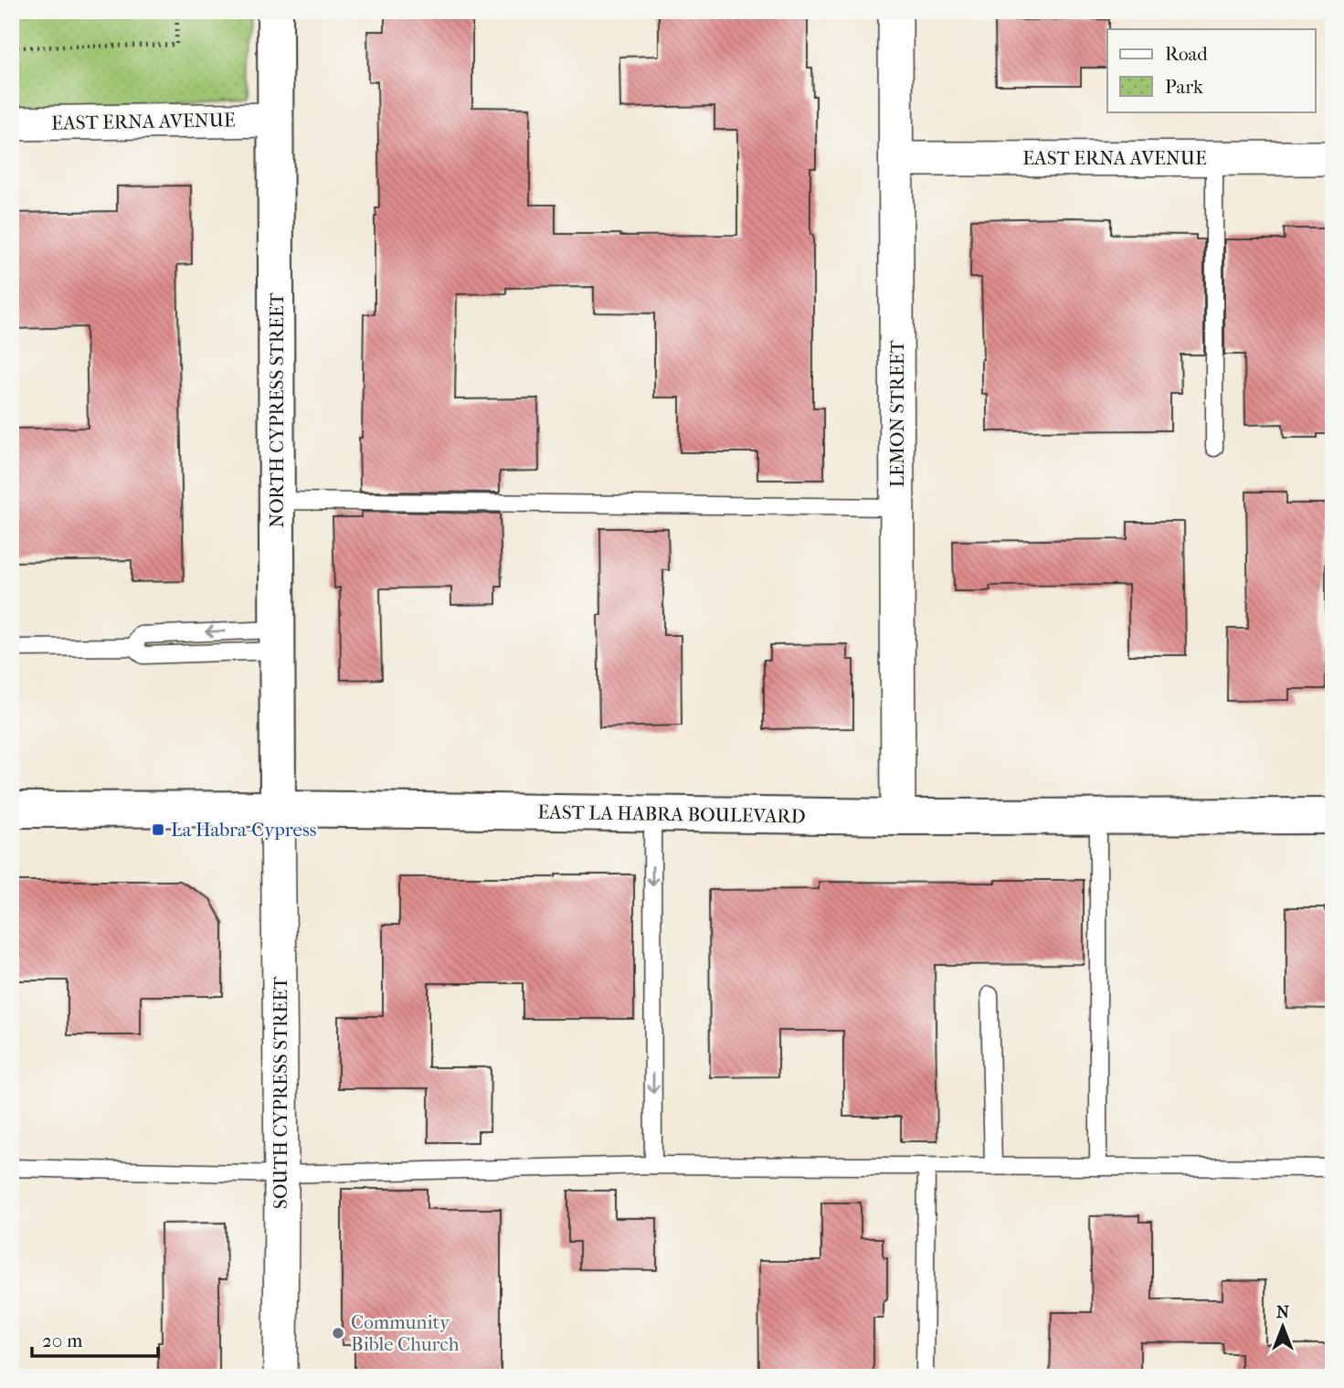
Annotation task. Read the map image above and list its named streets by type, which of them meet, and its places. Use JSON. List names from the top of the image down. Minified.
{"streets":{"main road":["NORTH CYPRESS STREET","EAST LA HABRA BOULEVARD"],"street":["EAST ERNA AVENUE","LEMON STREET","SOUTH CYPRESS STREET"]},"crossings":[["EAST ERNA AVENUE","NORTH CYPRESS STREET"],["EAST ERNA AVENUE","LEMON STREET"],["NORTH CYPRESS STREET","EAST LA HABRA BOULEVARD"],["NORTH CYPRESS STREET","SOUTH CYPRESS STREET"],["LEMON STREET","EAST LA HABRA BOULEVARD"],["EAST LA HABRA BOULEVARD","SOUTH CYPRESS STREET"]],"places":{"transit":["La Habra-Cypress"],"other":["Community Bible Church"]},"legend":["Road","Park"],"scale_bar":"20 m","north":"top"}
